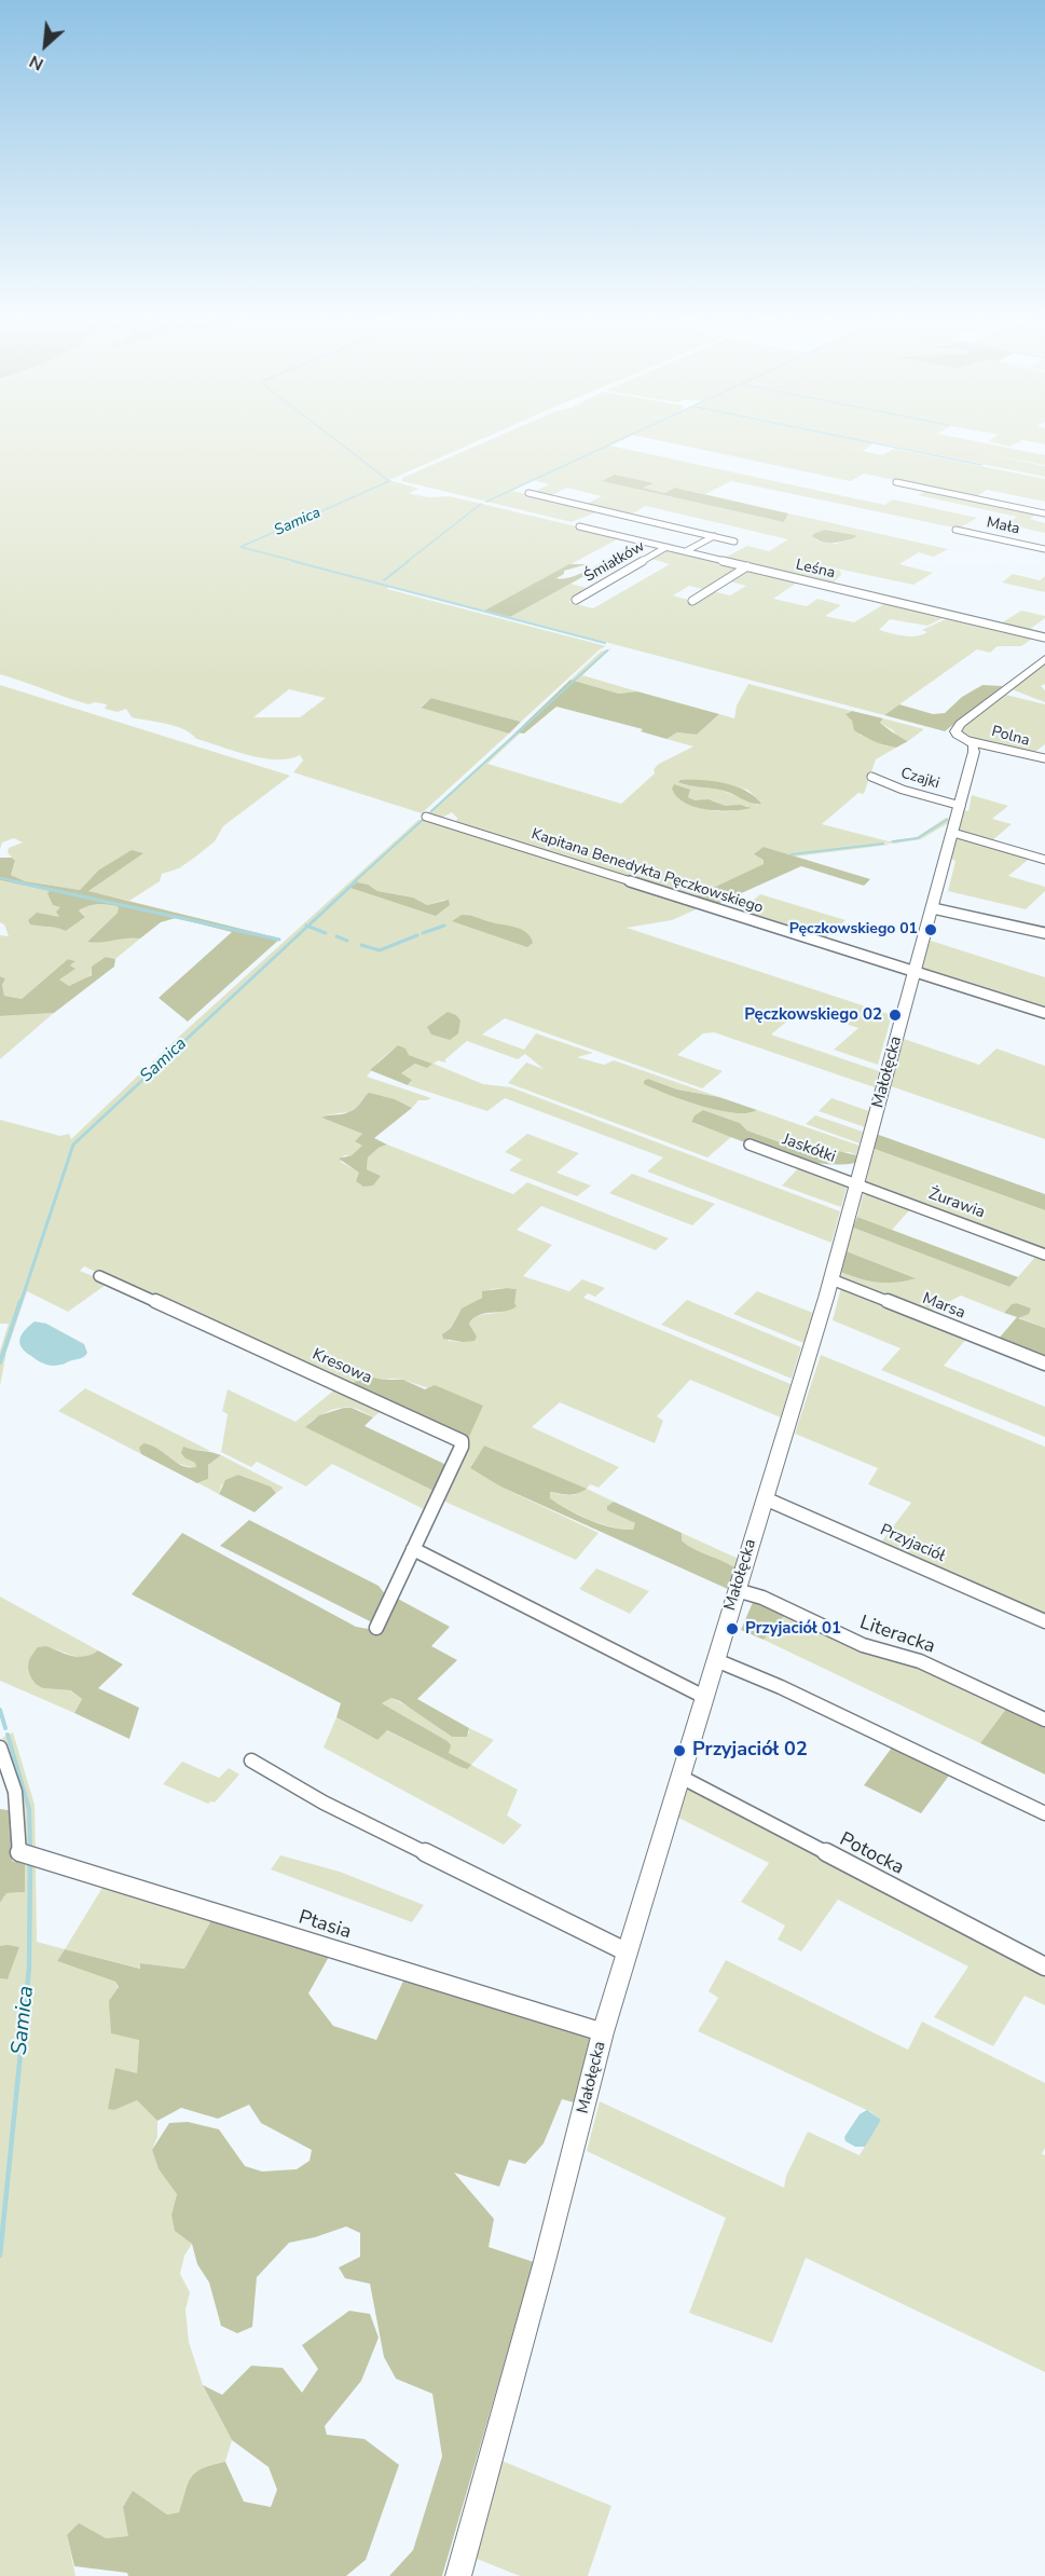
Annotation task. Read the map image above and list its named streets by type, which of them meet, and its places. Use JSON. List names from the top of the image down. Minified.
{"streets":{"street":["Mała","Śmiałków","Leśna","Polna","Czajki","Kapitana Benedykta Pęczkowskiego","Małołęcka","Jaskółki","Żurawia","Marsa","Kresowa","Przyjaciół","Literacka","Potocka","Ptasia"]},"crossings":[["Śmiałków","Leśna"],["Polna","Małołęcka"],["Czajki","Małołęcka"],["Kapitana Benedykta Pęczkowskiego","Małołęcka"],["Małołęcka","Jaskółki"],["Małołęcka","Żurawia"],["Małołęcka","Marsa"],["Małołęcka","Przyjaciół"],["Małołęcka","Literacka"],["Małołęcka","Potocka"],["Małołęcka","Ptasia"],["Jaskółki","Żurawia"]],"water":["Samica"],"places":["Pęczkowskiego 01","Pęczkowskiego 02","Przyjaciół 01","Przyjaciół 02"],"north":"bottom left"}
